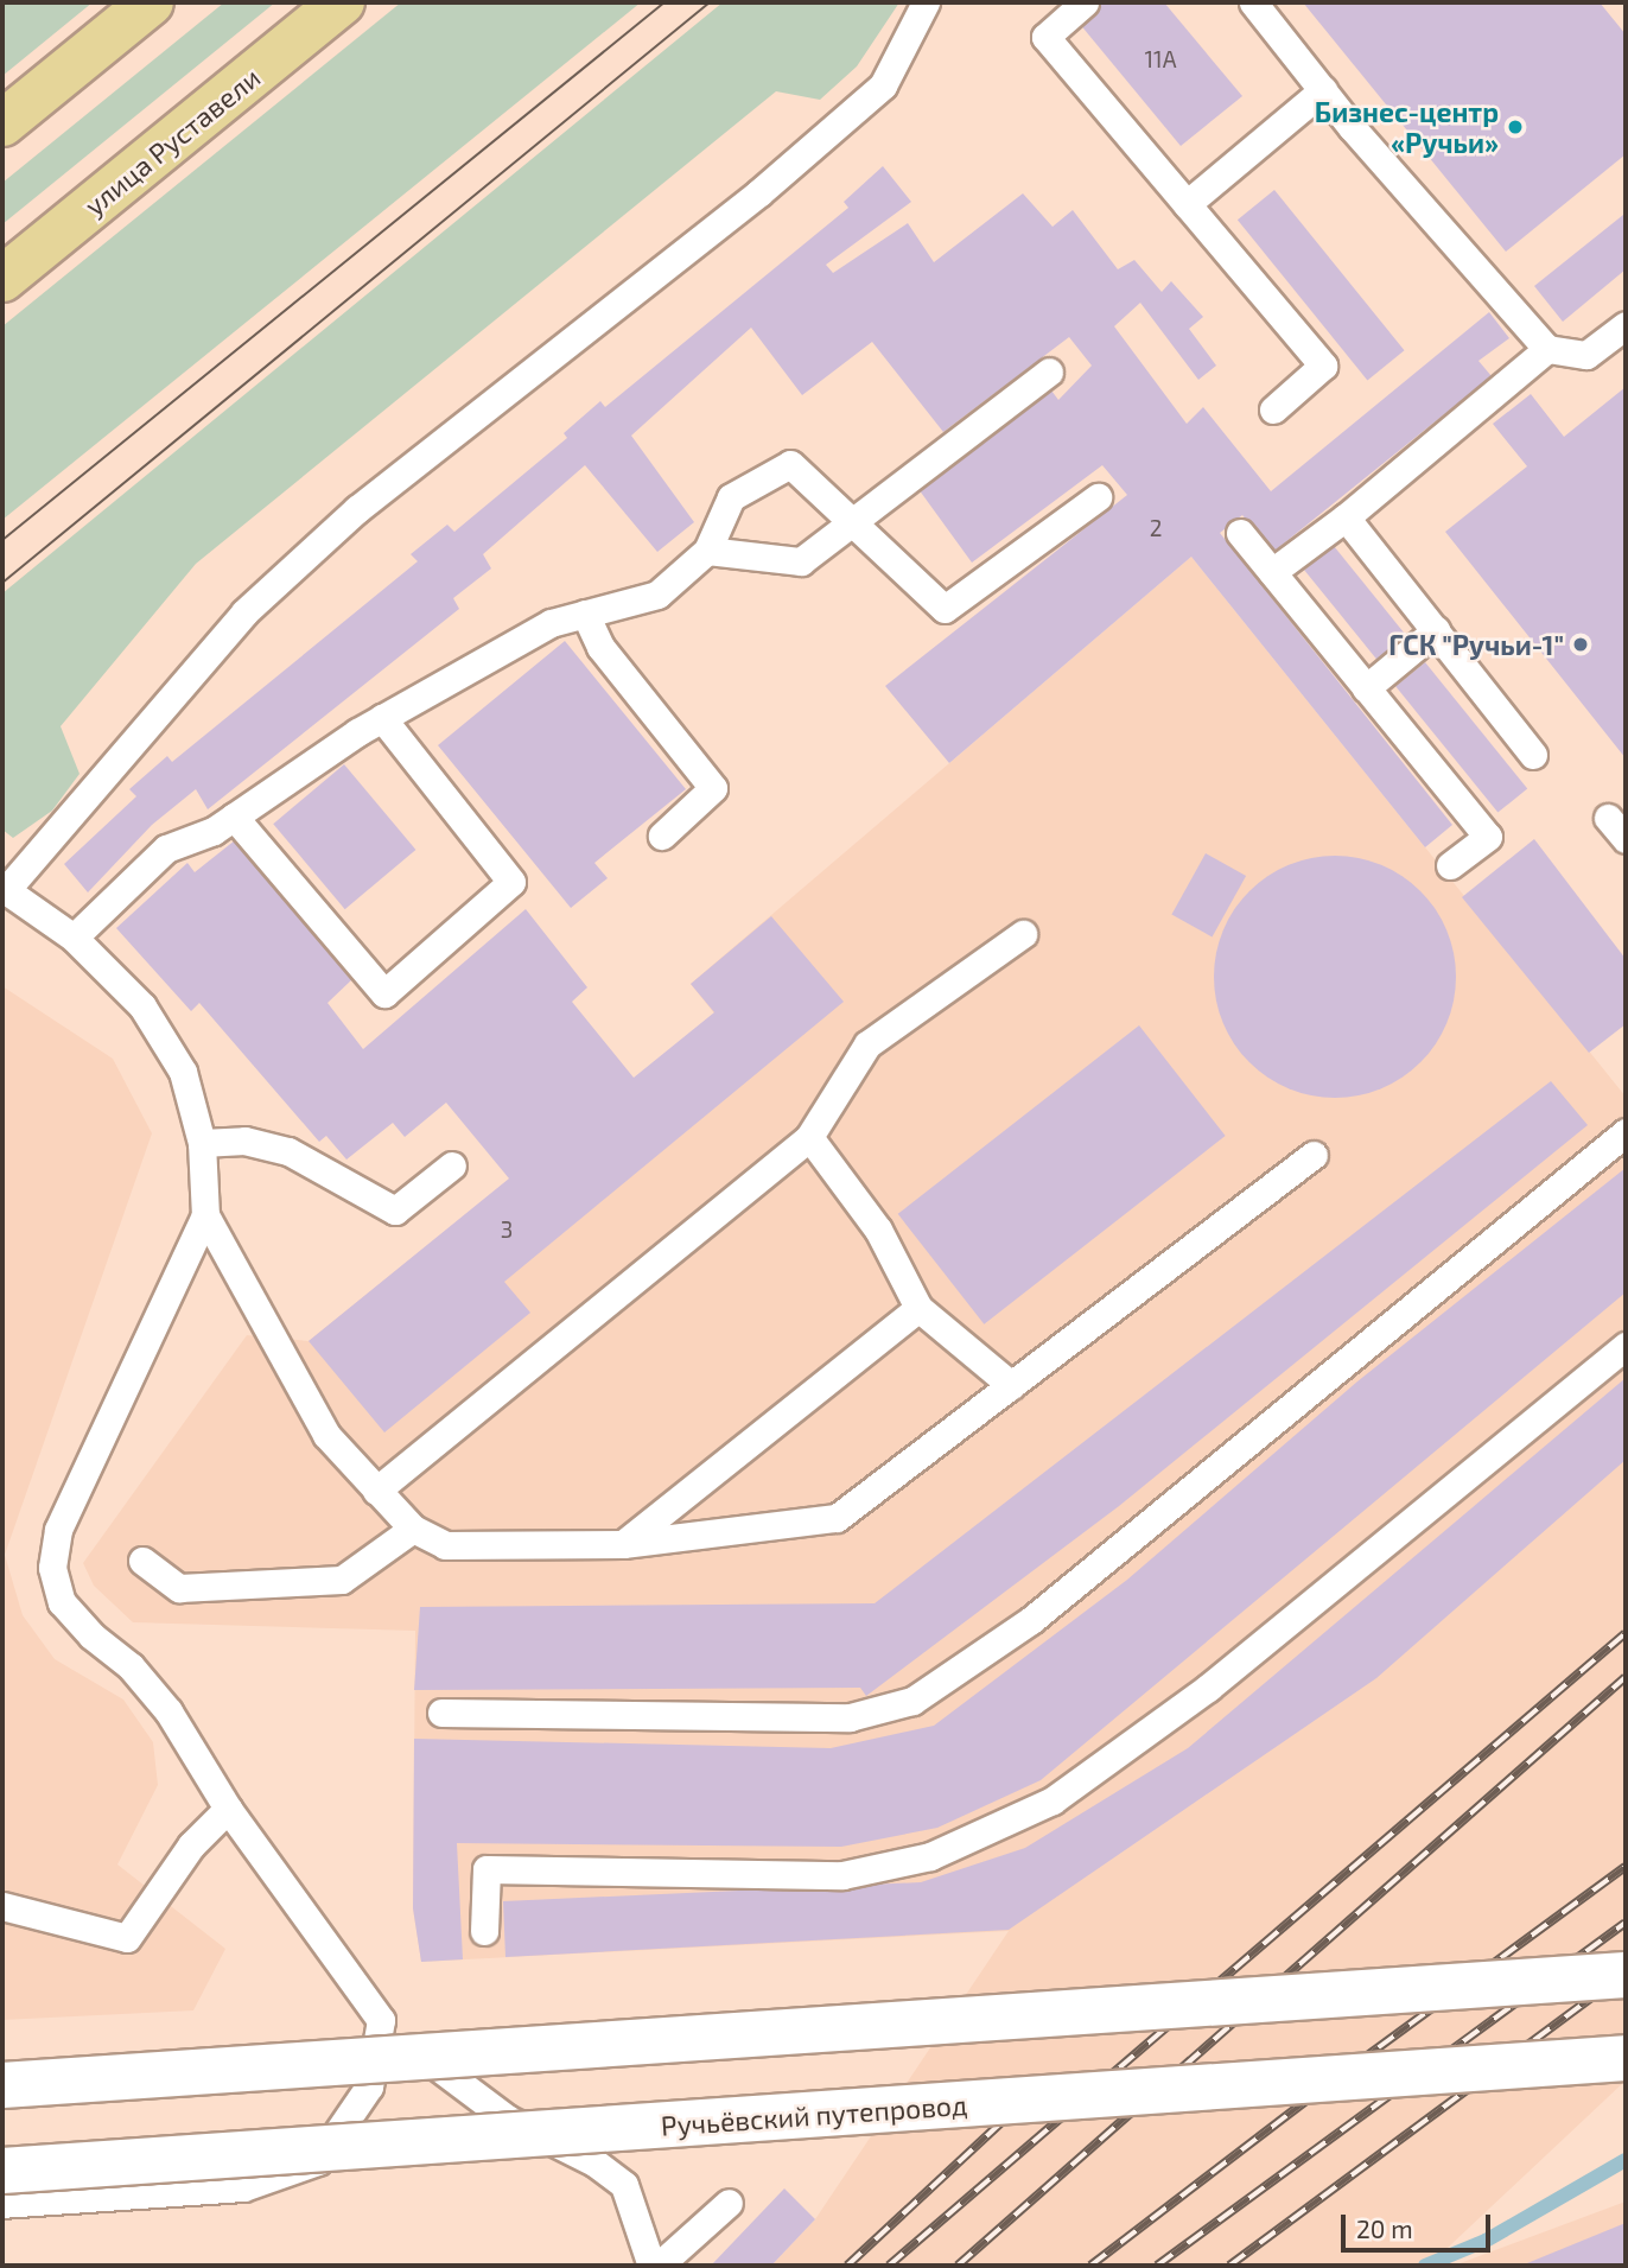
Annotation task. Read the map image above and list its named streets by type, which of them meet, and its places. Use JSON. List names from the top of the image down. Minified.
{"streets":{"main road":["улица Руставели","Ручьёвский путепровод"]},"places":["Бизнес-центр «Ручьи»","ГСК \"Ручьи-1\""],"house_numbers":["11А","2","3"],"scale_bar":"20 m"}
